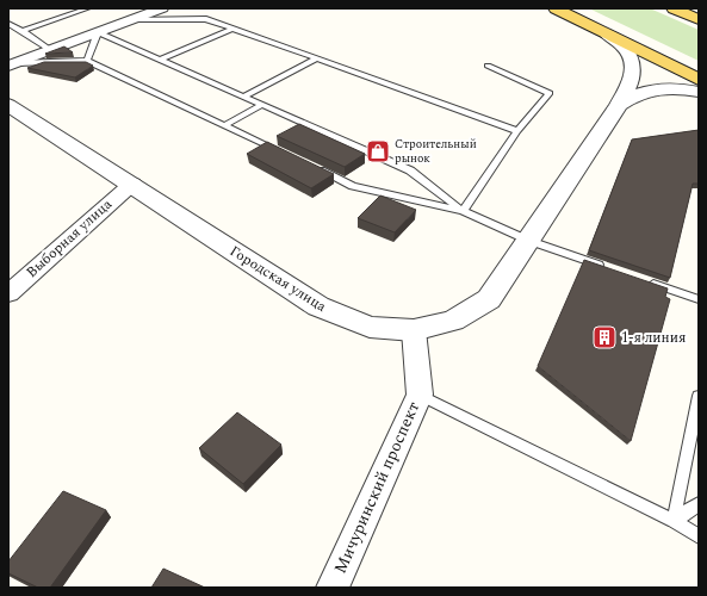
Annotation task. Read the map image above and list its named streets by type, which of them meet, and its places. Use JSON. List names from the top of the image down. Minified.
{"streets":{"street":["Выборная улица","Городская улица","Мичуринский проспект"]},"crossings":[["Выборная улица","Городская улица"],["Городская улица","Мичуринский проспект"]],"places":{"shop":["Строительный рынок"],"building":["1-я линия"]}}
